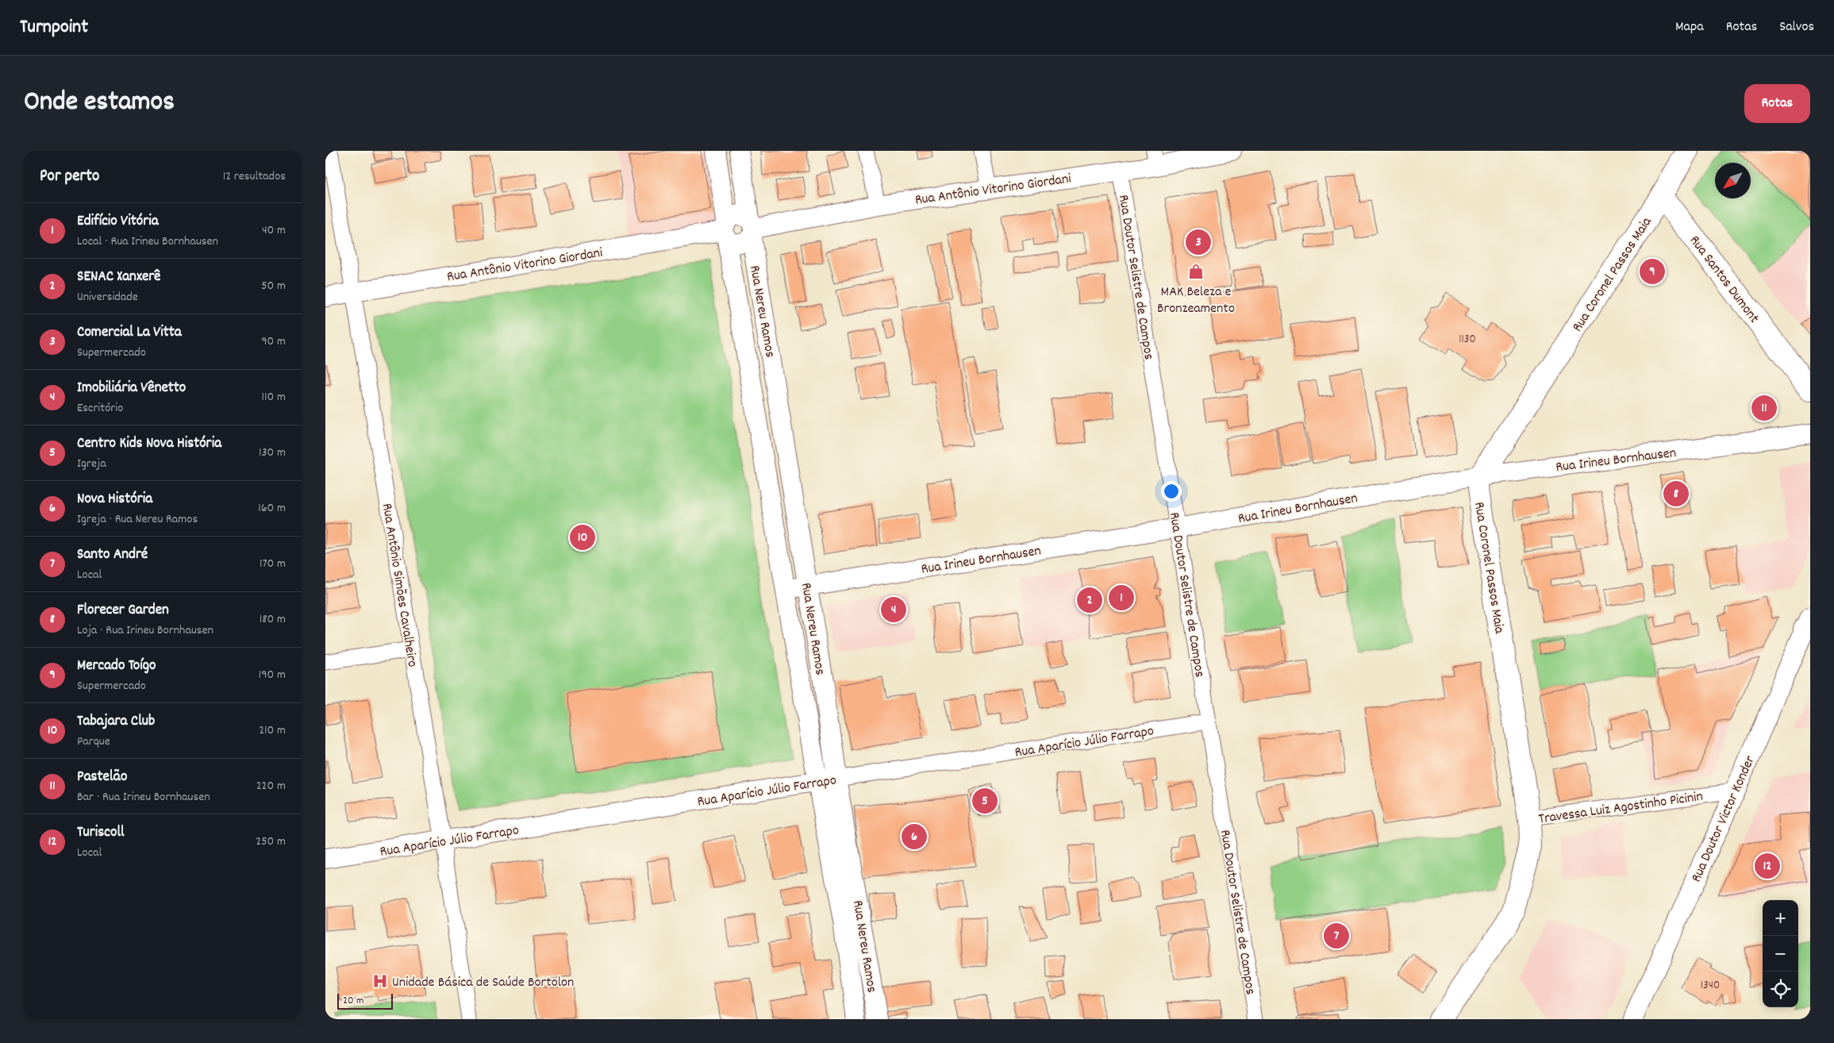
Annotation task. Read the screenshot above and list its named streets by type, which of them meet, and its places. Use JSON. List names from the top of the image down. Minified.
{"streets":{"main road":["Rua Coronel Passos Maia","Rua Santos Dumont"],"street":["Rua Antônio Vitorino Giordani","Rua Doutor Selistre de Campos","Rua Nereu Ramos","Rua Irineu Bornhausen","Rua Antônio Simões Cavalheiro","Rua Aparício Júlio Farrapo","Travessa Luiz Agostinho Picinin","Rua Doutor Victor Konder"]},"crossings":[["Rua Antônio Vitorino Giordani","Rua Doutor Selistre de Campos"],["Rua Antônio Vitorino Giordani","Rua Nereu Ramos"],["Rua Antônio Vitorino Giordani","Rua Antônio Simões Cavalheiro"],["Rua Coronel Passos Maia","Rua Santos Dumont"],["Rua Coronel Passos Maia","Rua Irineu Bornhausen"],["Rua Coronel Passos Maia","Travessa Luiz Agostinho Picinin"],["Rua Doutor Selistre de Campos","Rua Irineu Bornhausen"],["Rua Doutor Selistre de Campos","Rua Aparício Júlio Farrapo"],["Rua Nereu Ramos","Rua Irineu Bornhausen"],["Rua Nereu Ramos","Rua Aparício Júlio Farrapo"],["Rua Antônio Simões Cavalheiro","Rua Aparício Júlio Farrapo"],["Travessa Luiz Agostinho Picinin","Rua Doutor Victor Konder"]],"places":{"shop":["MAK Beleza e Bronzeamento"],"hospital":["Unidade Básica de Saúde Bortolon"]},"house_numbers":["1130","1340"],"scale_bar":"20 m","north":"bottom left","page":{"header":"Turnpoint","nav":["Mapa","Rotas","Salvos"],"title":"Onde estamos","buttons":"Rotas","heading":["Por perto","12 resultados"],"list":[{"mark":"1","name":"Edifício Vitória","note":"Local · Rua Irineu Bornhausen","value":"40 m"},{"mark":"2","name":"SENAC Xanxerê","note":"Universidade","value":"50 m"},{"mark":"3","name":"Comercial La Vitta","note":"Supermercado","value":"90 m"},{"mark":"4","name":"Imobiliária Vênetto","note":"Escritório","value":"110 m"},{"mark":"5","name":"Centro Kids Nova História","note":"Igreja","value":"130 m"},{"mark":"6","name":"Nova História","note":"Igreja · Rua Nereu Ramos","value":"160 m"},{"mark":"7","name":"Santo André","note":"Local","value":"170 m"},{"mark":"8","name":"Florecer Garden","note":"Loja · Rua Irineu Bornhausen","value":"180 m"},{"mark":"9","name":"Mercado Toígo","note":"Supermercado","value":"190 m"},{"mark":"10","name":"Tabajara Club","note":"Parque","value":"210 m"},{"mark":"11","name":"Pastelão","note":"Bar · Rua Irineu Bornhausen","value":"220 m"},{"mark":"12","name":"Turiscoll","note":"Local","value":"250 m"}],"pins":["3","9","11","8","10","1","2","4","5","6","12","7"],"map_buttons":["+","−"],"scale":"20 m"}}
